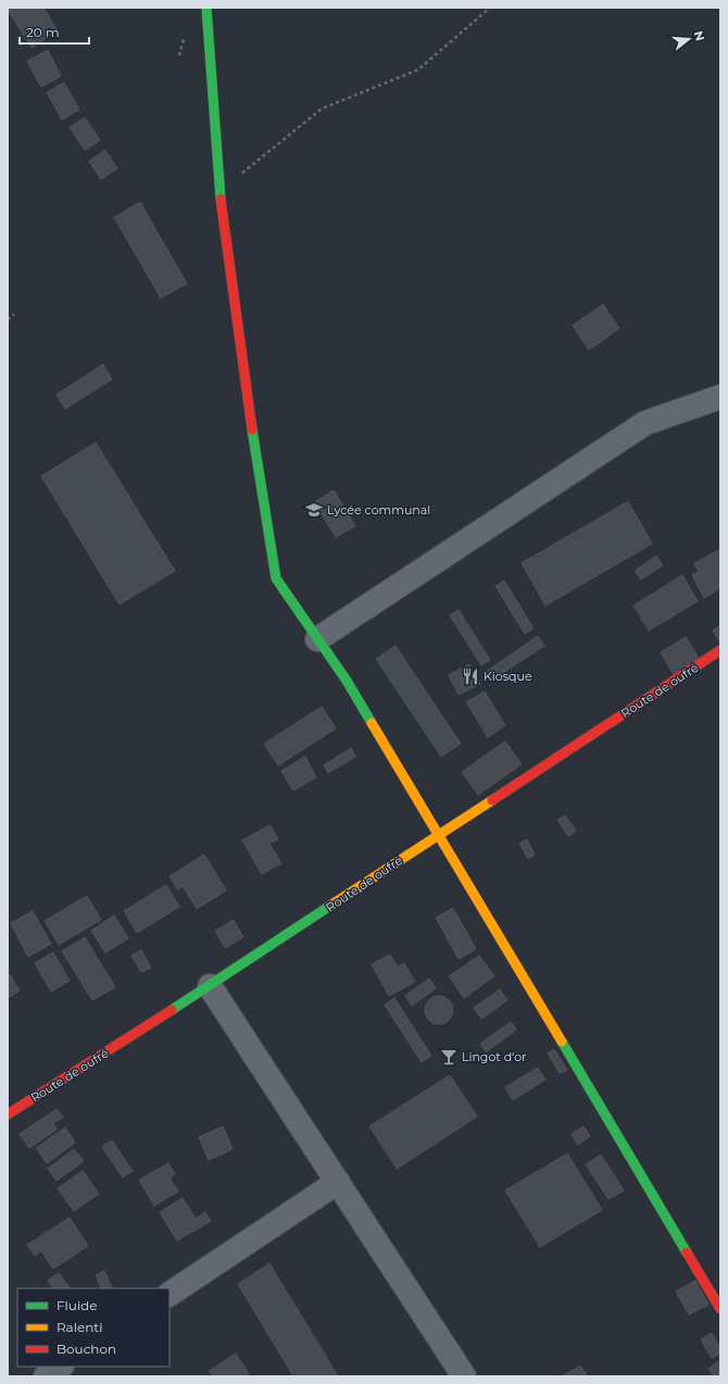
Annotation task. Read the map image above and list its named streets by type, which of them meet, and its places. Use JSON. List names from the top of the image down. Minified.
{"streets":{"street":["Route de oufré"]},"places":{"school or university":["Lycée communal"],"restaurant":["Kiosque"],"bar":["Lingot d'or"]},"legend":["Fluide","Ralenti","Bouchon"],"scale_bar":"20 m","north":"right"}
